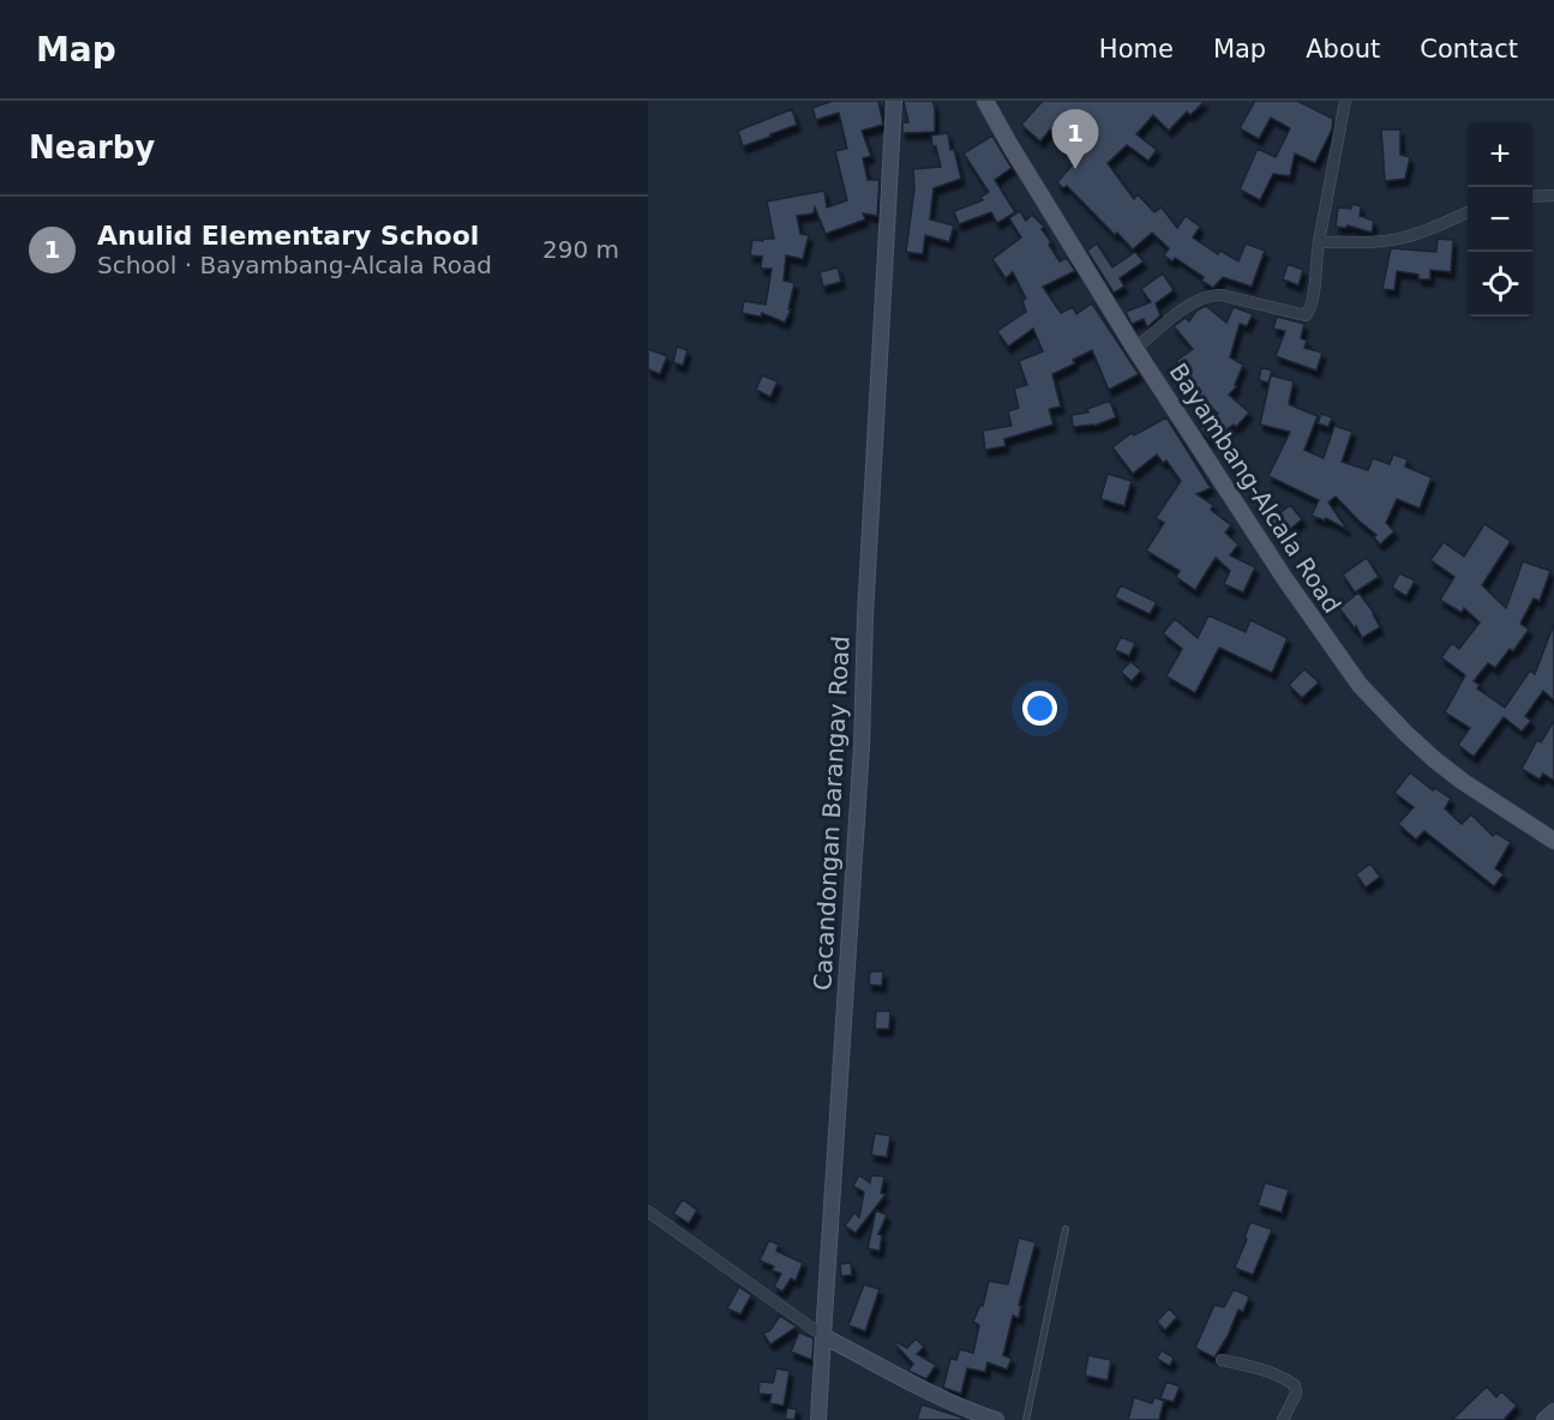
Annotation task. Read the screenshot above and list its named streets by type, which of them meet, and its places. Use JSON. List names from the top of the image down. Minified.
{"streets":{"main road":["Bayambang-Alcala Road"],"street":["Cacandongan Barangay Road"]},"page":{"header":"Map","nav":["Home","Map","About","Contact"],"heading":"Nearby","pins":"1","map_buttons":["+","−"],"list":[{"mark":"1","name":"Anulid Elementary School","note":"School · Bayambang-Alcala Road","value":"290 m"}]}}
